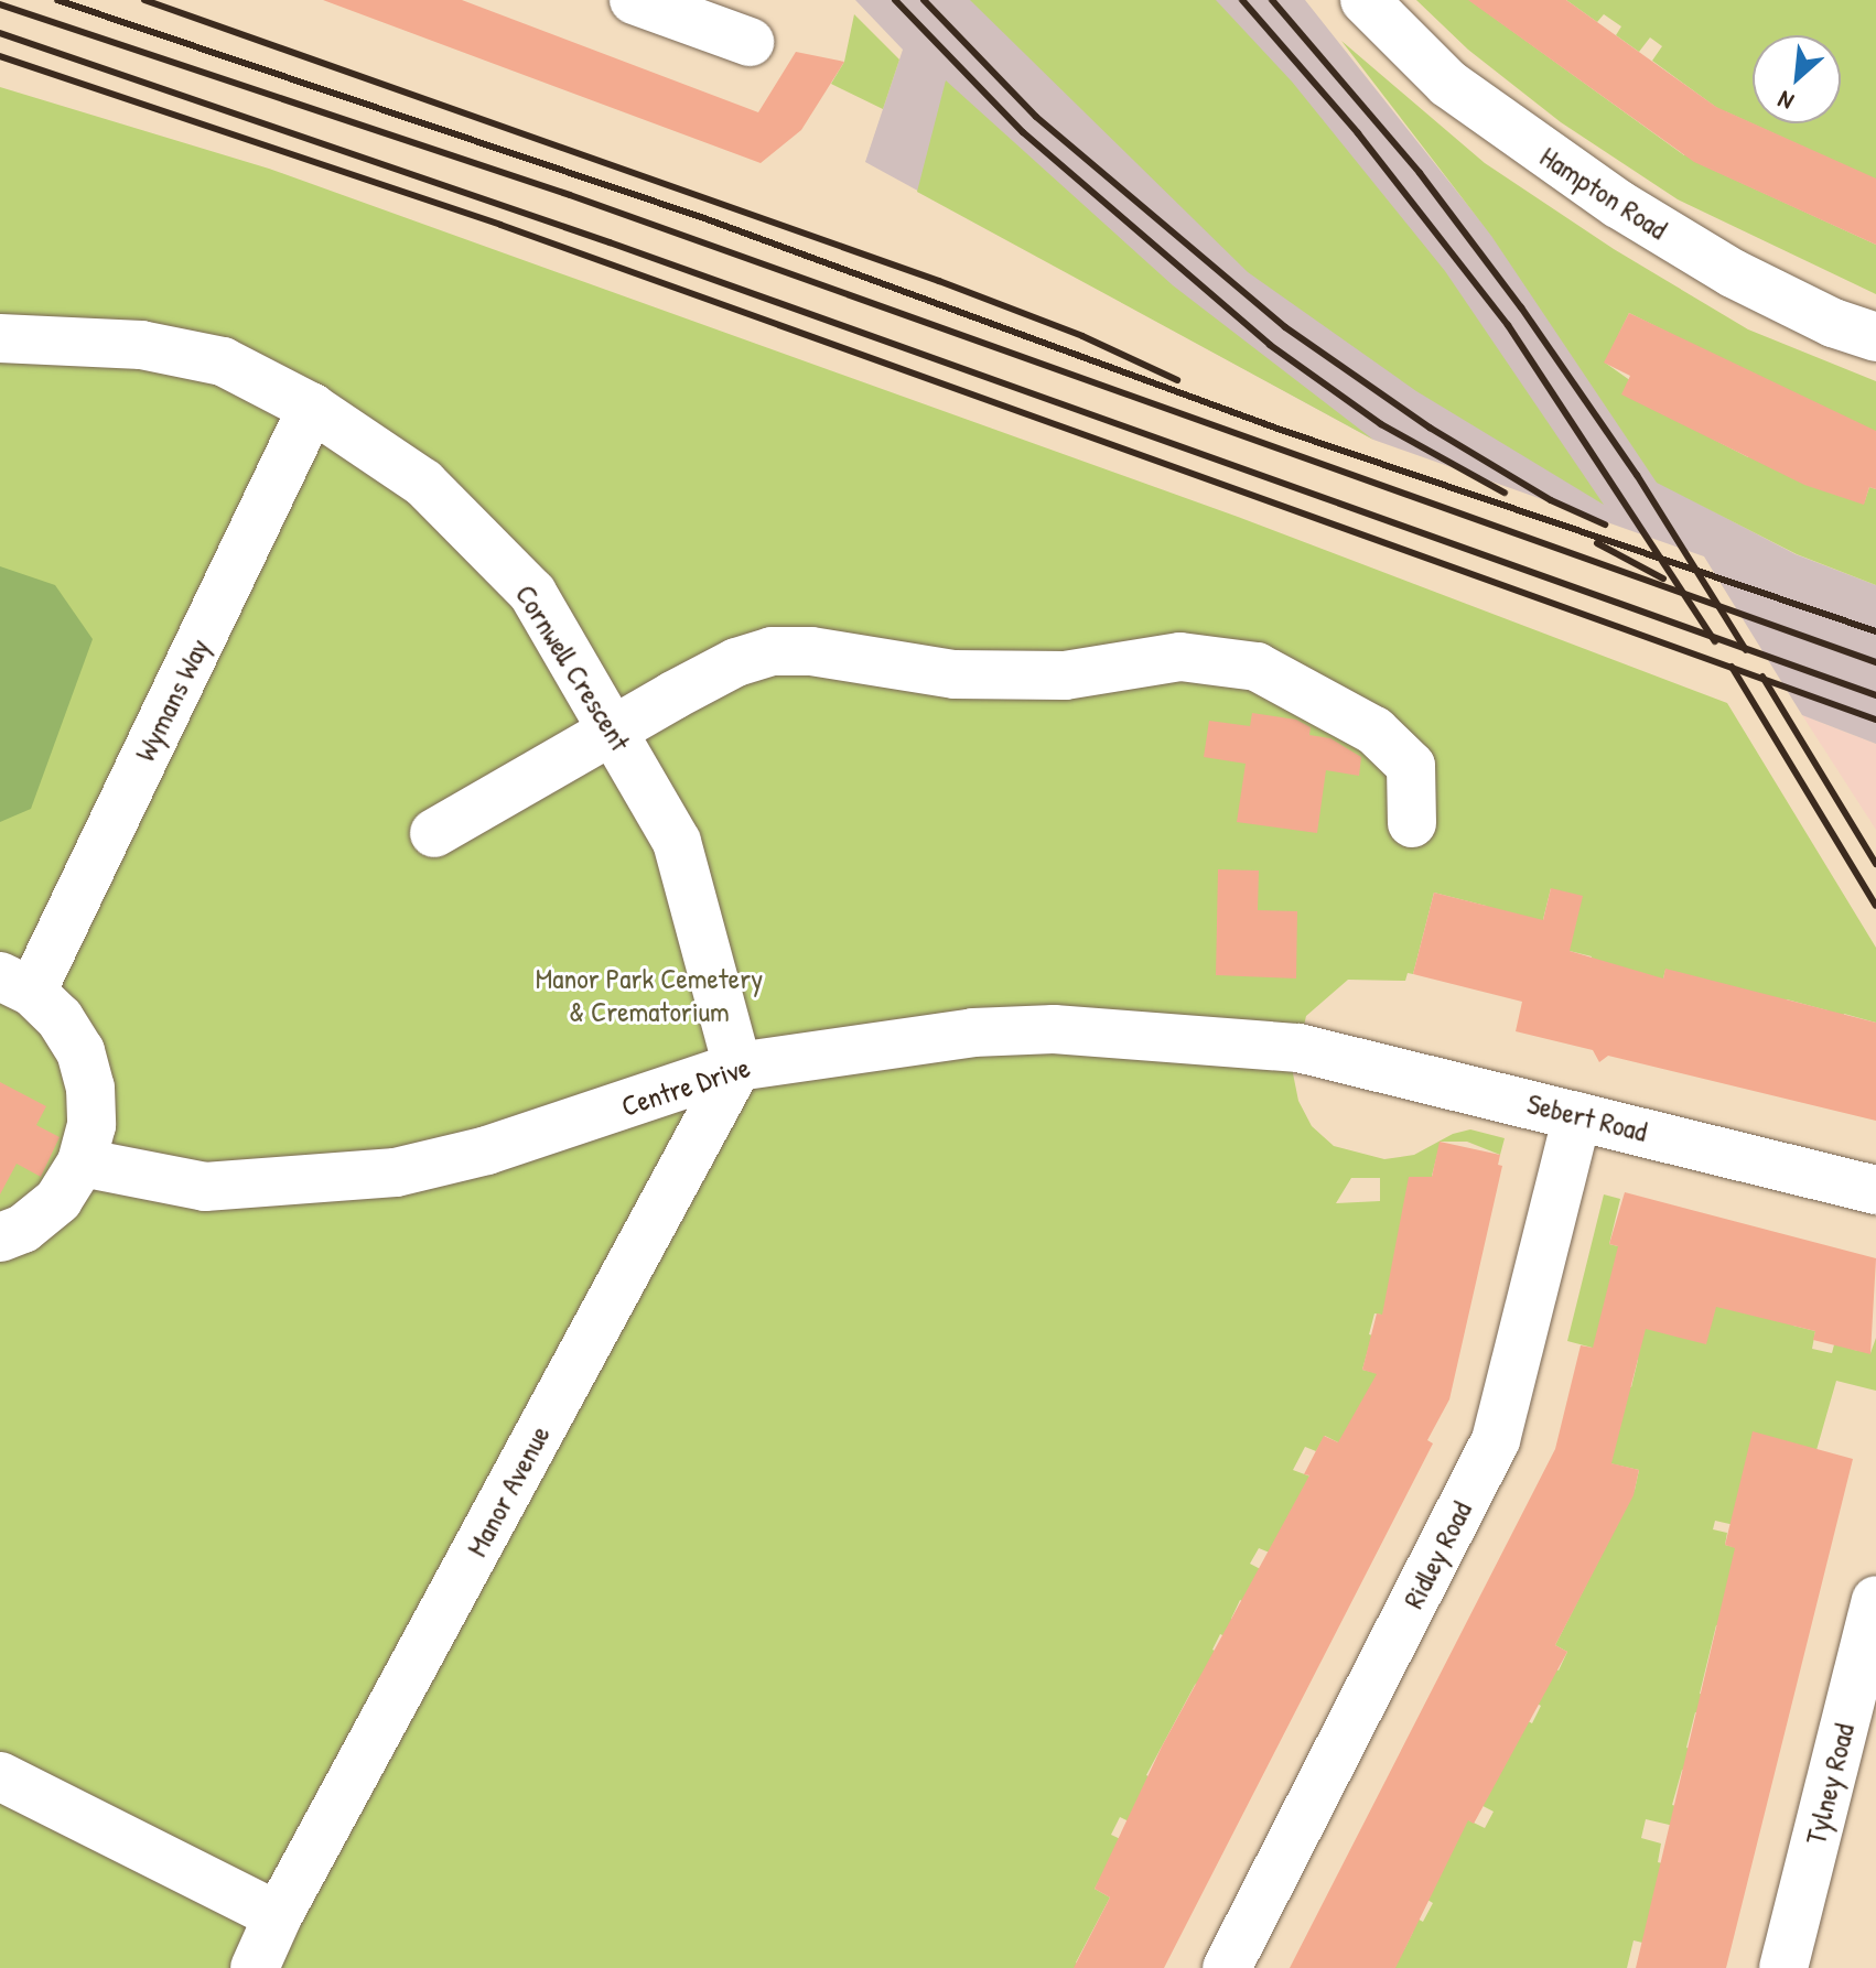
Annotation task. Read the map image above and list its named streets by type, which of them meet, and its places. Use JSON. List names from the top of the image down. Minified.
{"streets":{"street":["Hampton Road","Cornwell Crescent","Wymans Way","Centre Drive","Sebert Road","Manor Avenue","Ridley Road","Tylney Road"]},"crossings":[["Cornwell Crescent","Wymans Way"],["Cornwell Crescent","Centre Drive"],["Cornwell Crescent","Manor Avenue"],["Centre Drive","Sebert Road"],["Centre Drive","Manor Avenue"],["Sebert Road","Ridley Road"]],"parks":["Manor Park Cemetery & Crematorium"],"north":"bottom left"}
